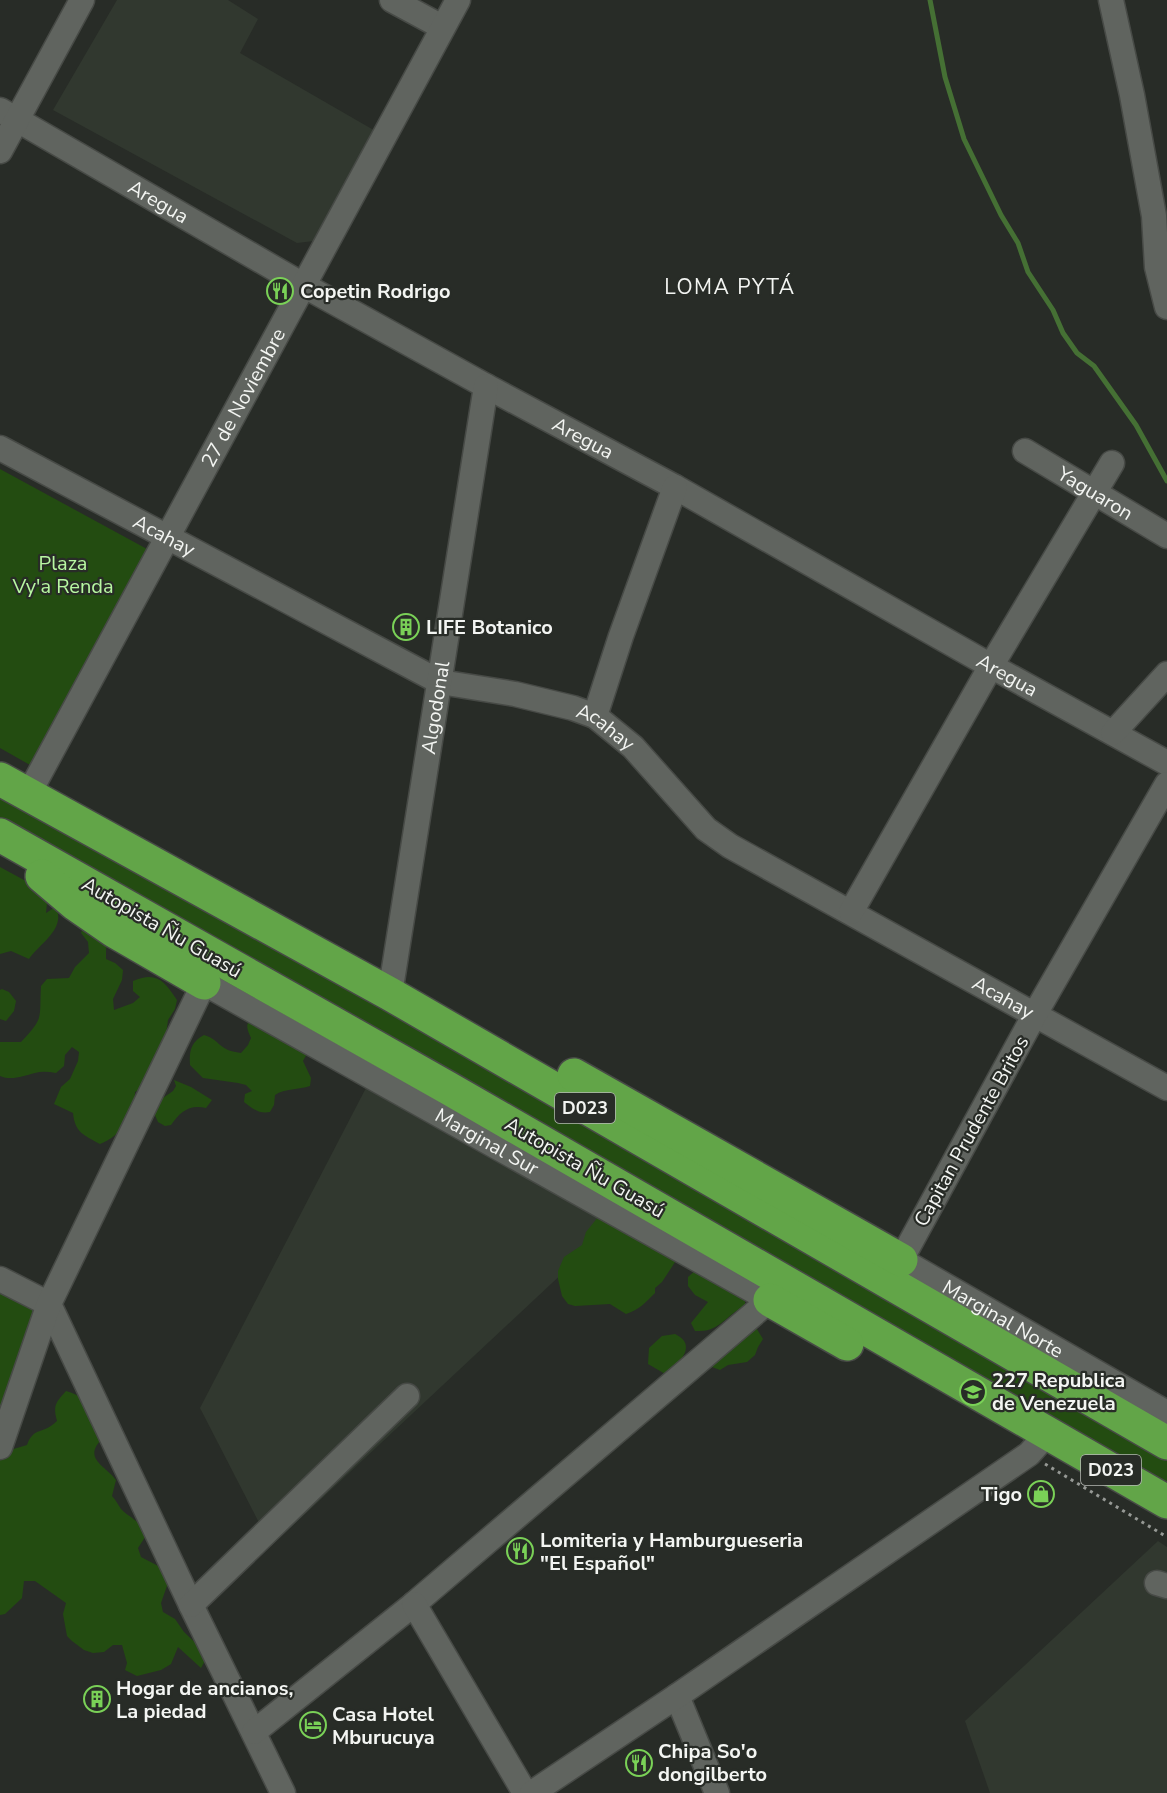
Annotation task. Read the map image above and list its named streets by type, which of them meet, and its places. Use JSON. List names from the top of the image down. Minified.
{"streets":{"highway":["Autopista Ñu Guasú","D023"],"street":["Aregua","27 de Noviembre","Yaguaron","Acahay","Algodonal","Capitan Prudente Britos","Marginal Sur","Marginal Norte"]},"crossings":[["Aregua","27 de Noviembre"],["Aregua","Algodonal"],["27 de Noviembre","Acahay"],["27 de Noviembre","D023"],["Acahay","Algodonal"],["Acahay","Capitan Prudente Britos"],["Algodonal","D023"],["Capitan Prudente Britos","Marginal Norte"]],"districts":["LOMA PYTÁ"],"parks":["Plaza Vy'a Renda"],"places":{"restaurant":["Copetin Rodrigo","Lomiteria y Hamburgueseria \"El Español\"","Chipa So'o dongilberto"],"building":["LIFE Botanico","Hogar de ancianos, La piedad"],"school or university":["227 Republica de Venezuela"],"shop":["Tigo"],"hotel":["Casa Hotel Mburucuya"]}}
